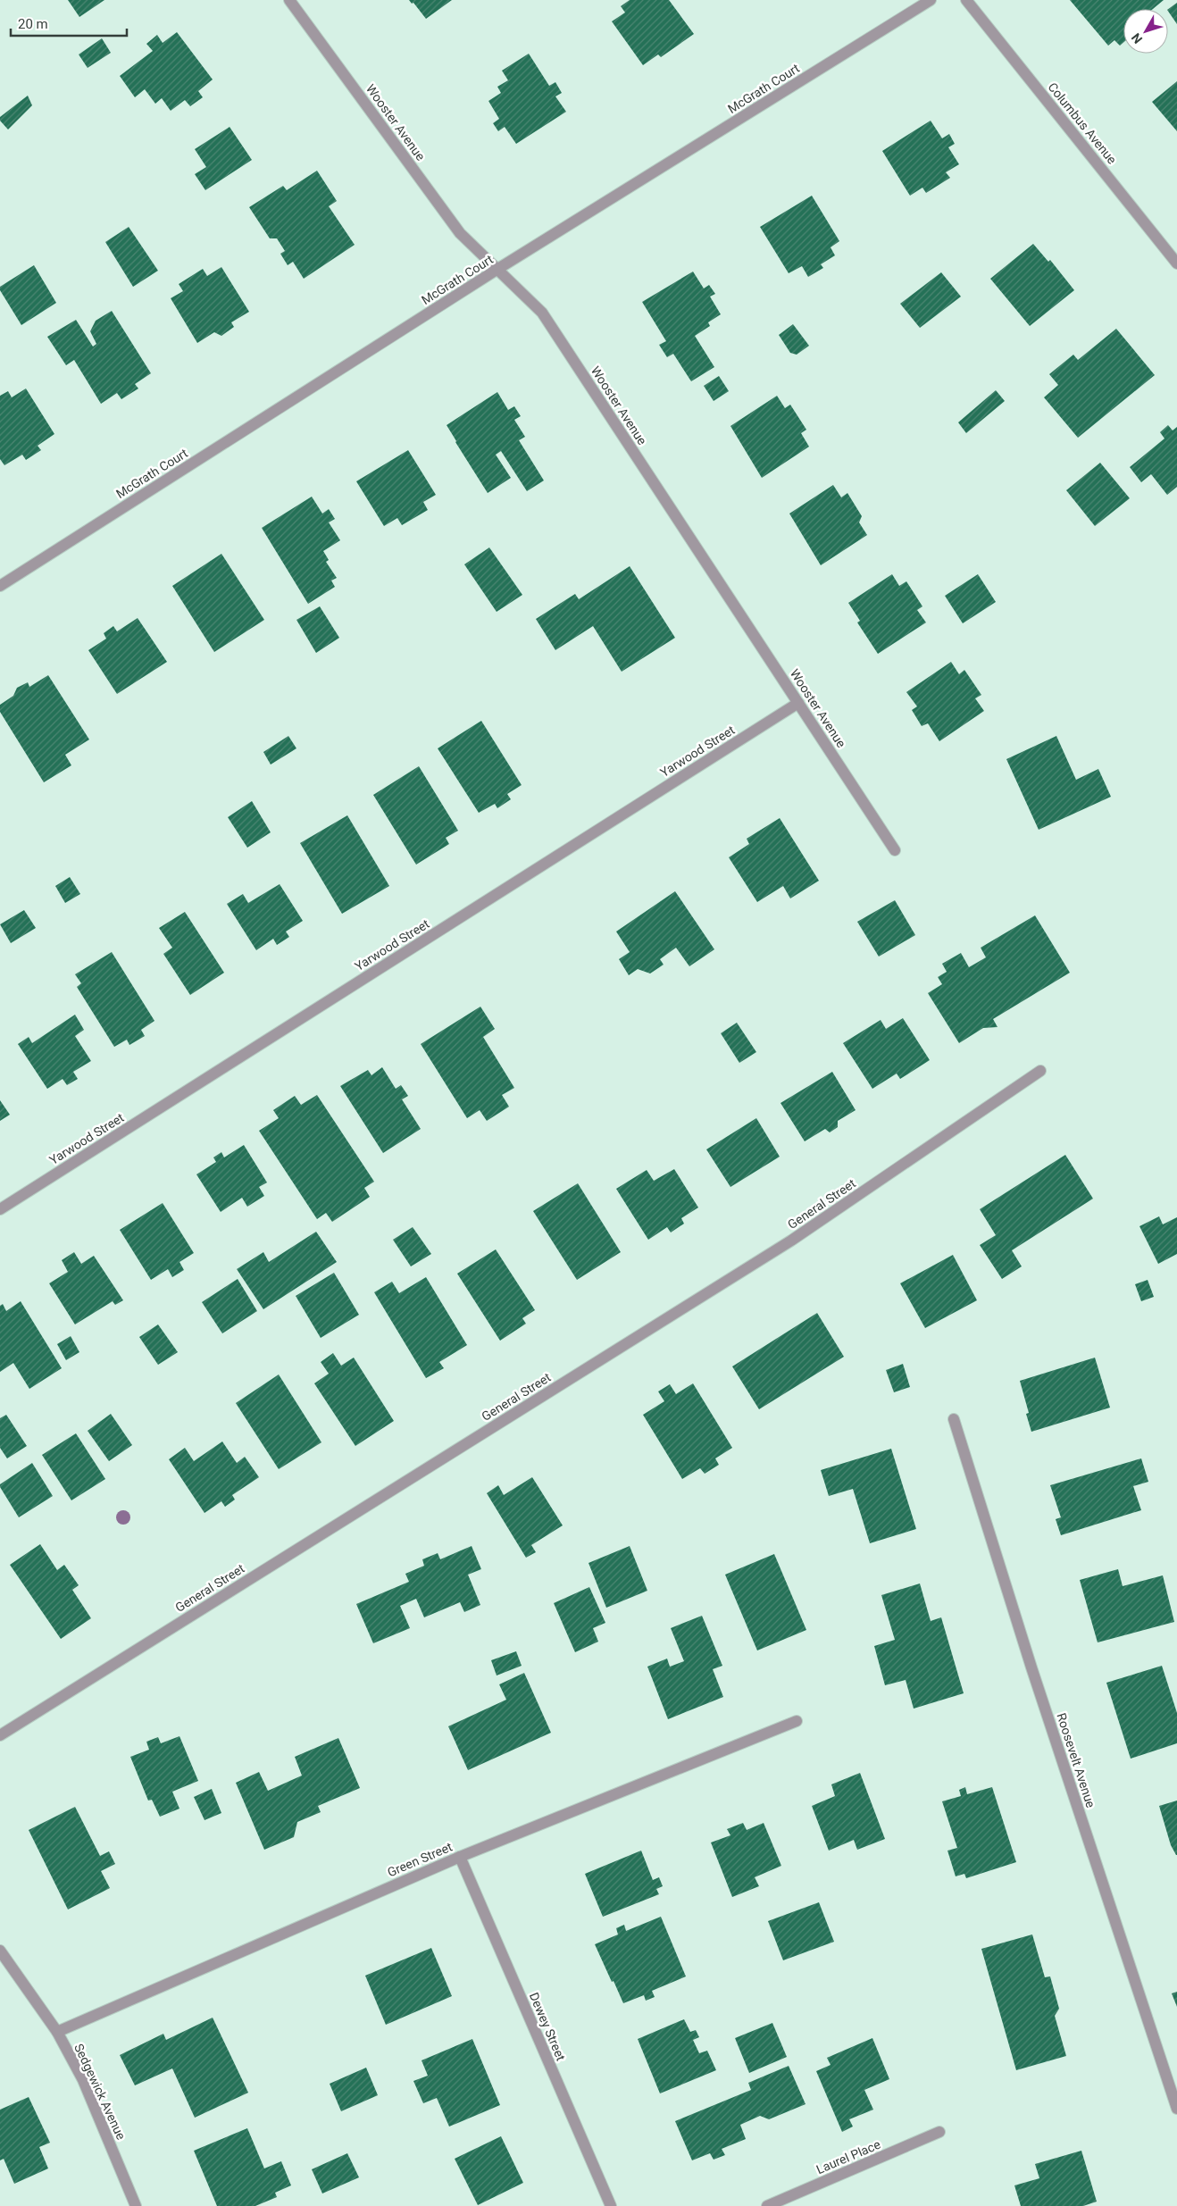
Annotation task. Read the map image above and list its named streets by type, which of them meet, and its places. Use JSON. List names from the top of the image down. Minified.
{"streets":{"street":["McGrath Court","Wooster Avenue","Columbus Avenue","Yarwood Street","General Street","Roosevelt Avenue","Green Street","Dewey Street","Sedgewick Avenue","Laurel Place"]},"crossings":[["McGrath Court","Wooster Avenue"],["Wooster Avenue","Yarwood Street"],["Green Street","Dewey Street"],["Green Street","Sedgewick Avenue"]],"scale_bar":"20 m","north":"bottom left"}
